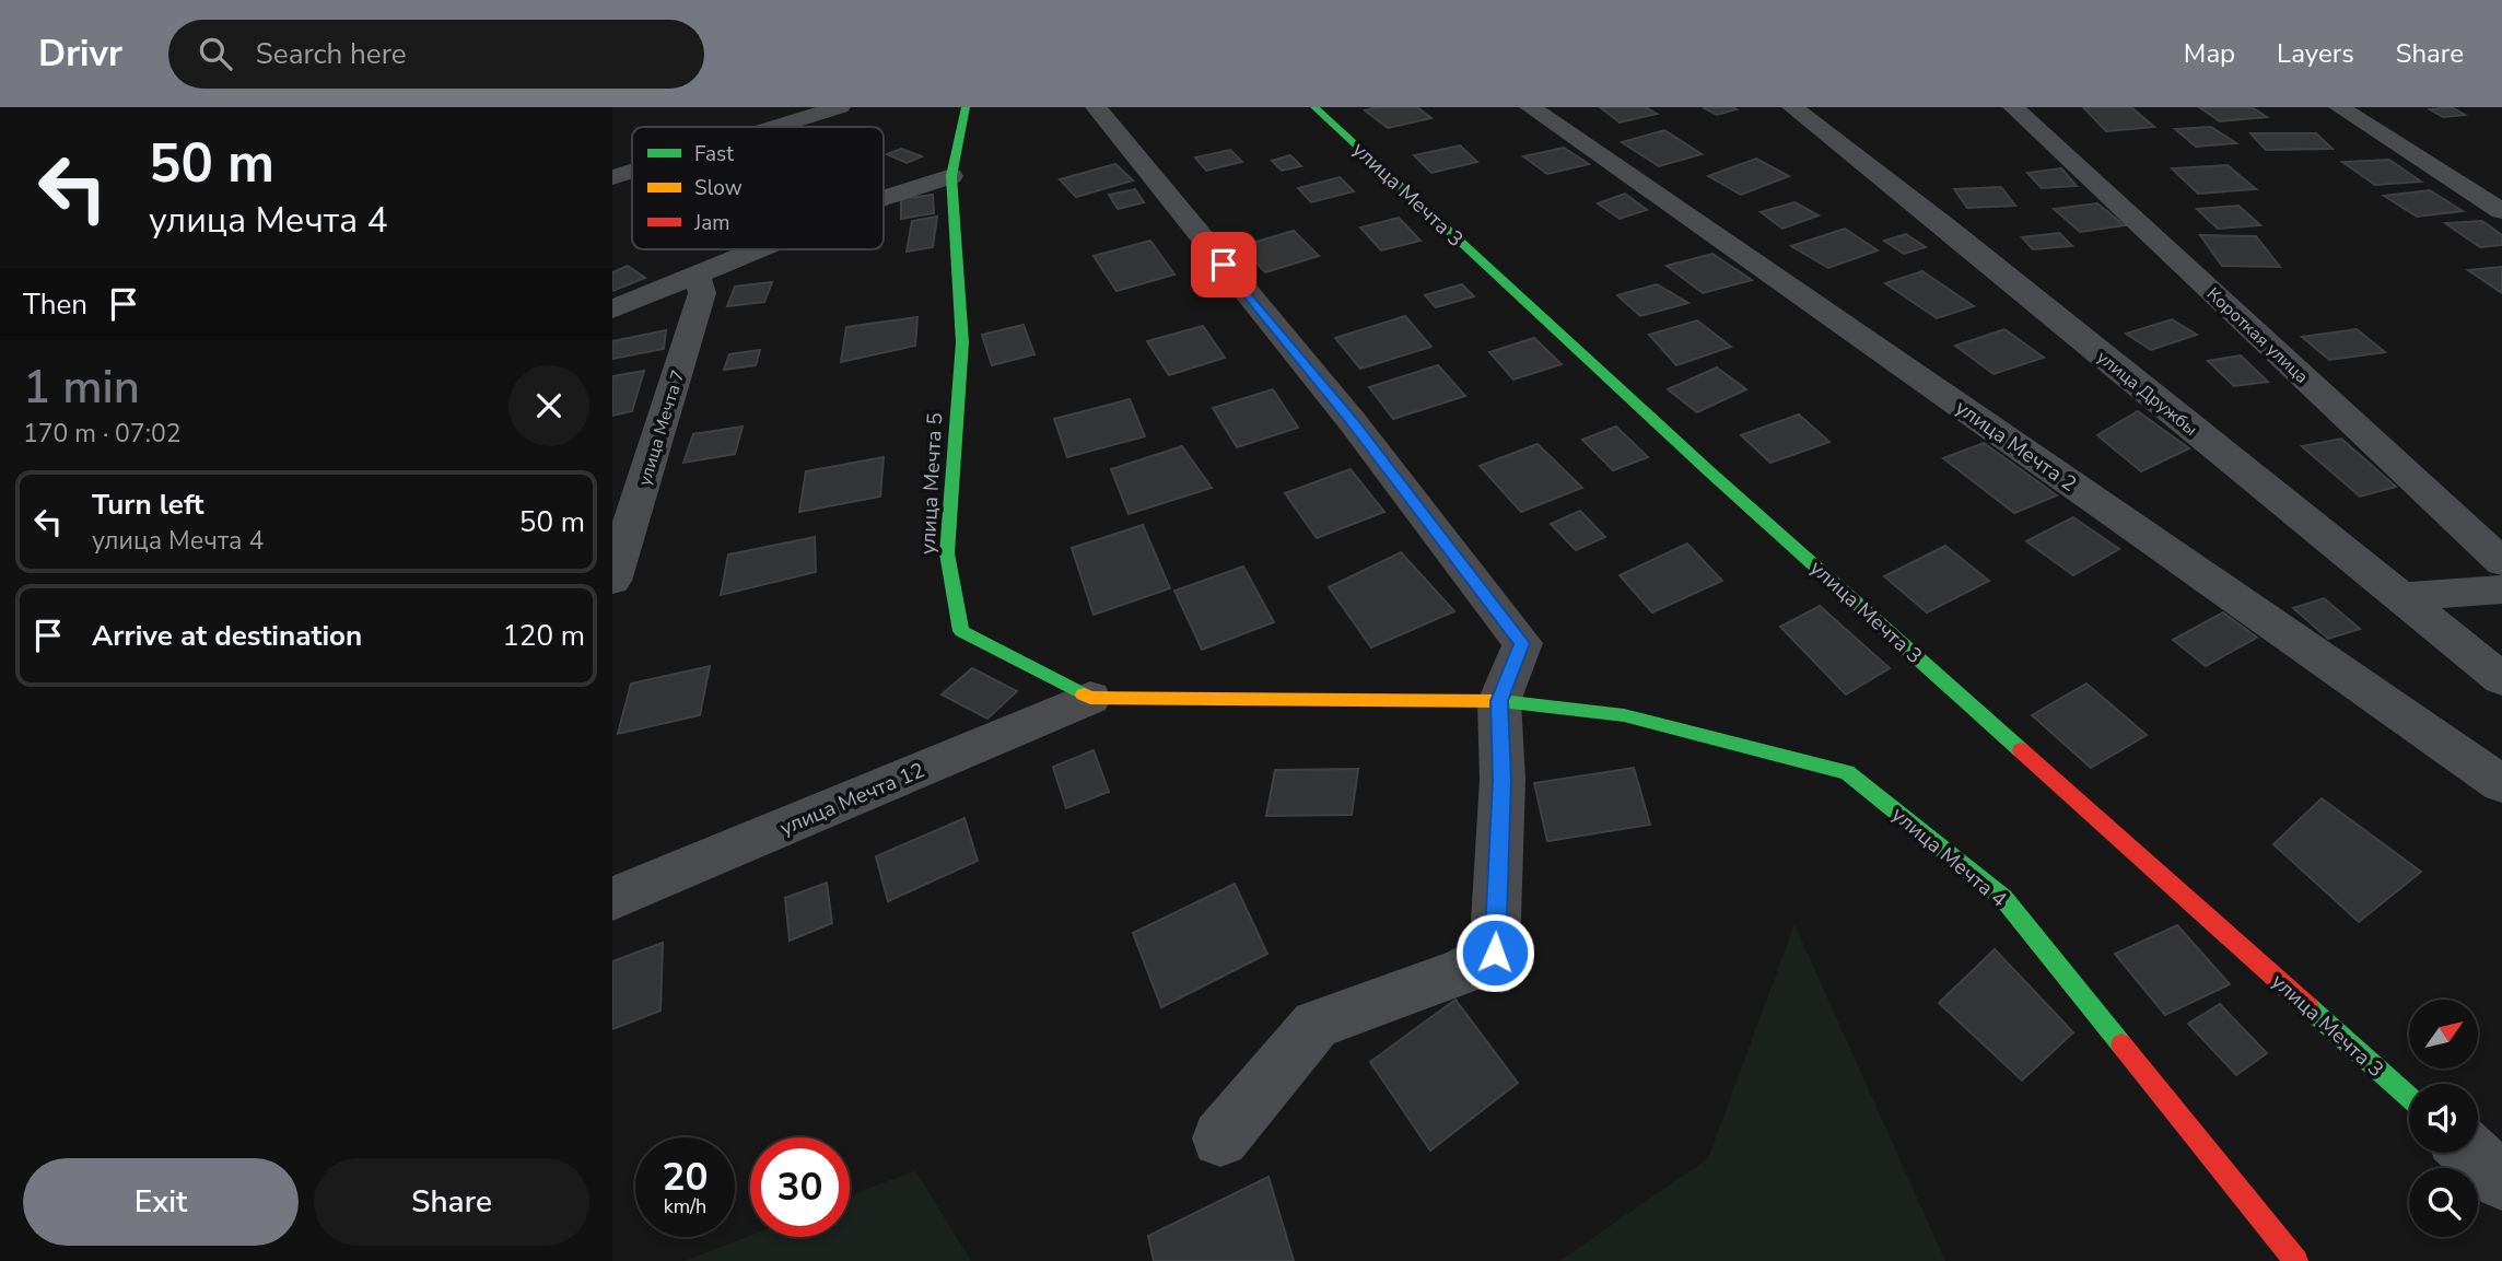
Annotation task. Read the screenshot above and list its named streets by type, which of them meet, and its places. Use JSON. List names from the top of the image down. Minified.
{"streets":{"street":["улица Мечта 3","Короткая улица","улица Дружбы","улица Мечта 7","улица Мечта 2","улица Мечта 5","улица Мечта 12","улица Мечта 4"]},"crossings":[["улица Мечта 5","улица Мечта 12"],["улица Мечта 5","улица Мечта 4"]],"legend":["Fast","Slow","Jam"],"north":"top right","page":{"header":"Drivr","search":"Search here","nav":["Map","Layers","Share"],"turn":["50 m","улица Мечта 4"],"then":"Then","heading":["1 min","170 m · 07:02"],"list":[{"name":"Turn left","note":"улица Мечта 4","value":"50 m"},{"name":"Arrive at destination","value":"120 m"}],"speed":"20 km/h","limit":"30","buttons":["Exit","Share"]}}
